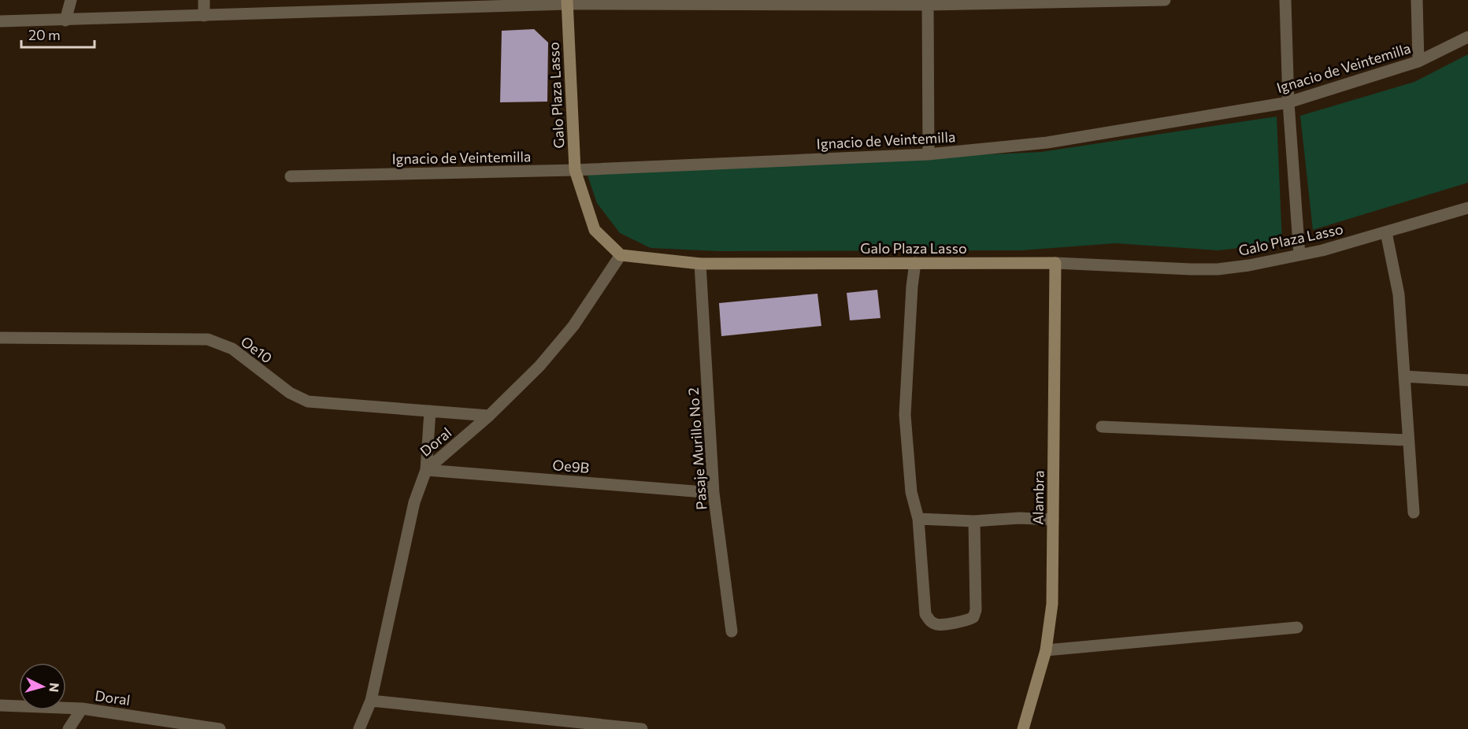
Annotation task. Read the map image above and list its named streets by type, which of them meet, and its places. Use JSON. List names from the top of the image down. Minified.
{"streets":{"street":["Ignacio de Veintemilla","Galo Plaza Lasso","Oe10","Doral","Pasaje Murillo No 2","Oe9B","Alambra"]},"crossings":[["Ignacio de Veintemilla","Galo Plaza Lasso"],["Galo Plaza Lasso","Doral"],["Galo Plaza Lasso","Pasaje Murillo No 2"],["Galo Plaza Lasso","Alambra"],["Oe10","Doral"],["Doral","Oe9B"],["Pasaje Murillo No 2","Oe9B"]],"scale_bar":"20 m","north":"right"}
